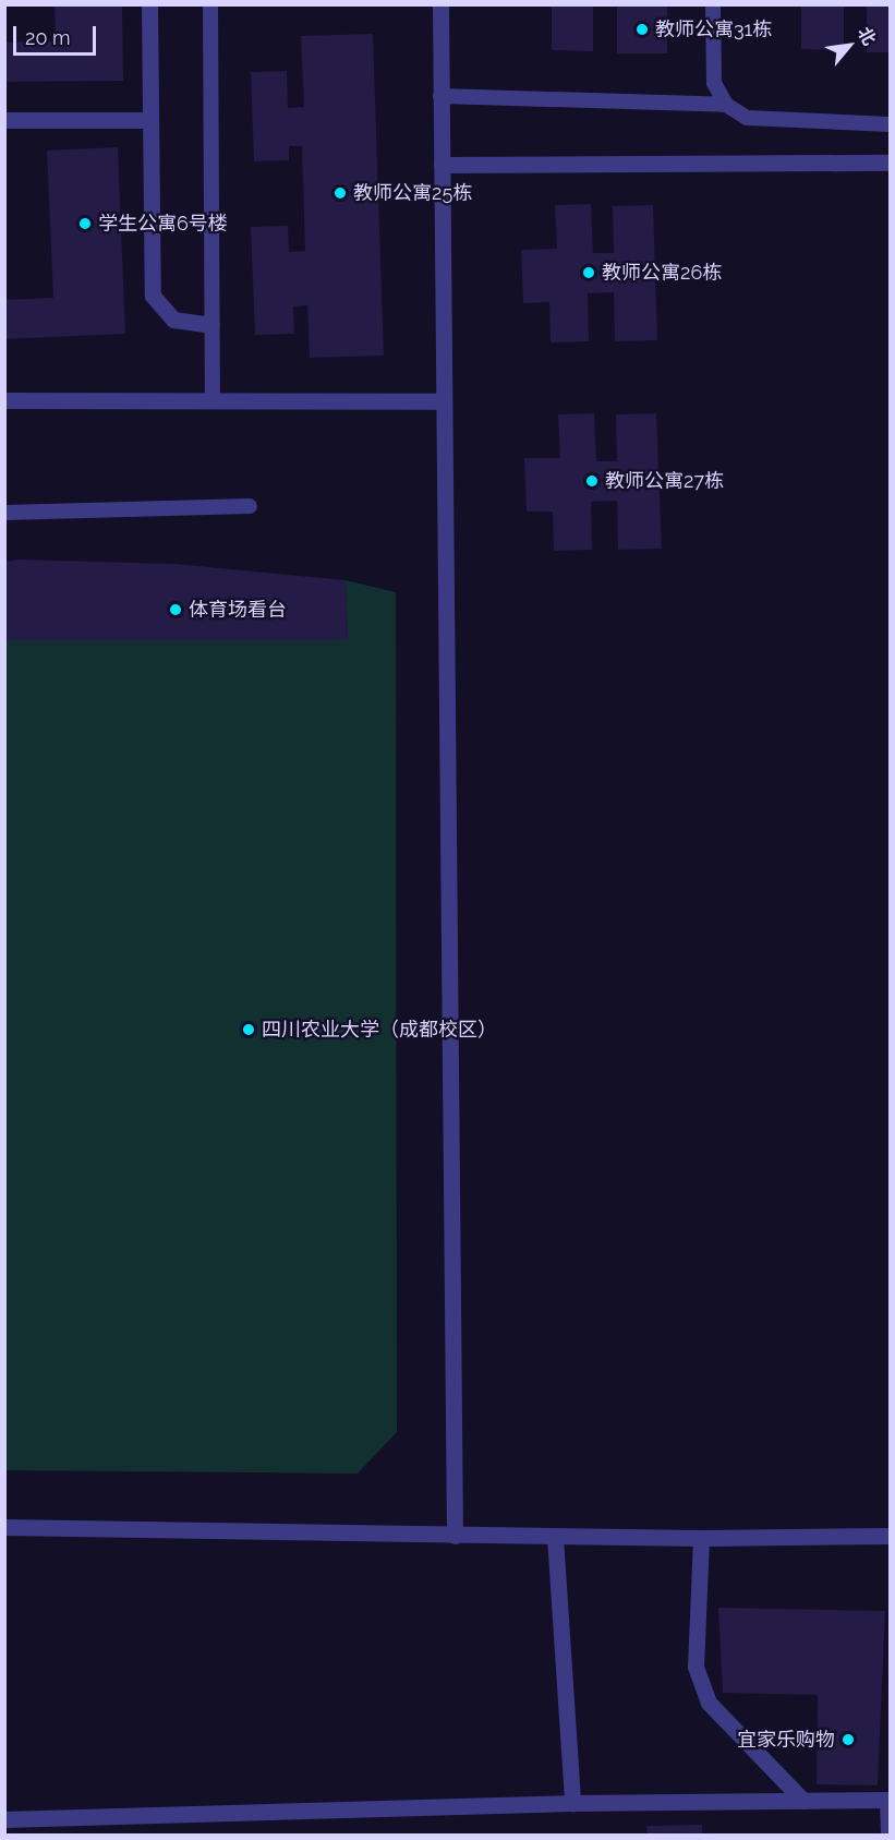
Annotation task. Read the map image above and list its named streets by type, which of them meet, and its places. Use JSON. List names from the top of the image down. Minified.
{"places":["教师公寓31栋","教师公寓25栋","学生公寓6号楼","教师公寓26栋","教师公寓27栋","体育场看台","四川农业大学（成都校区）","宜家乐购物"],"scale_bar":"20 m","north":"top right"}
